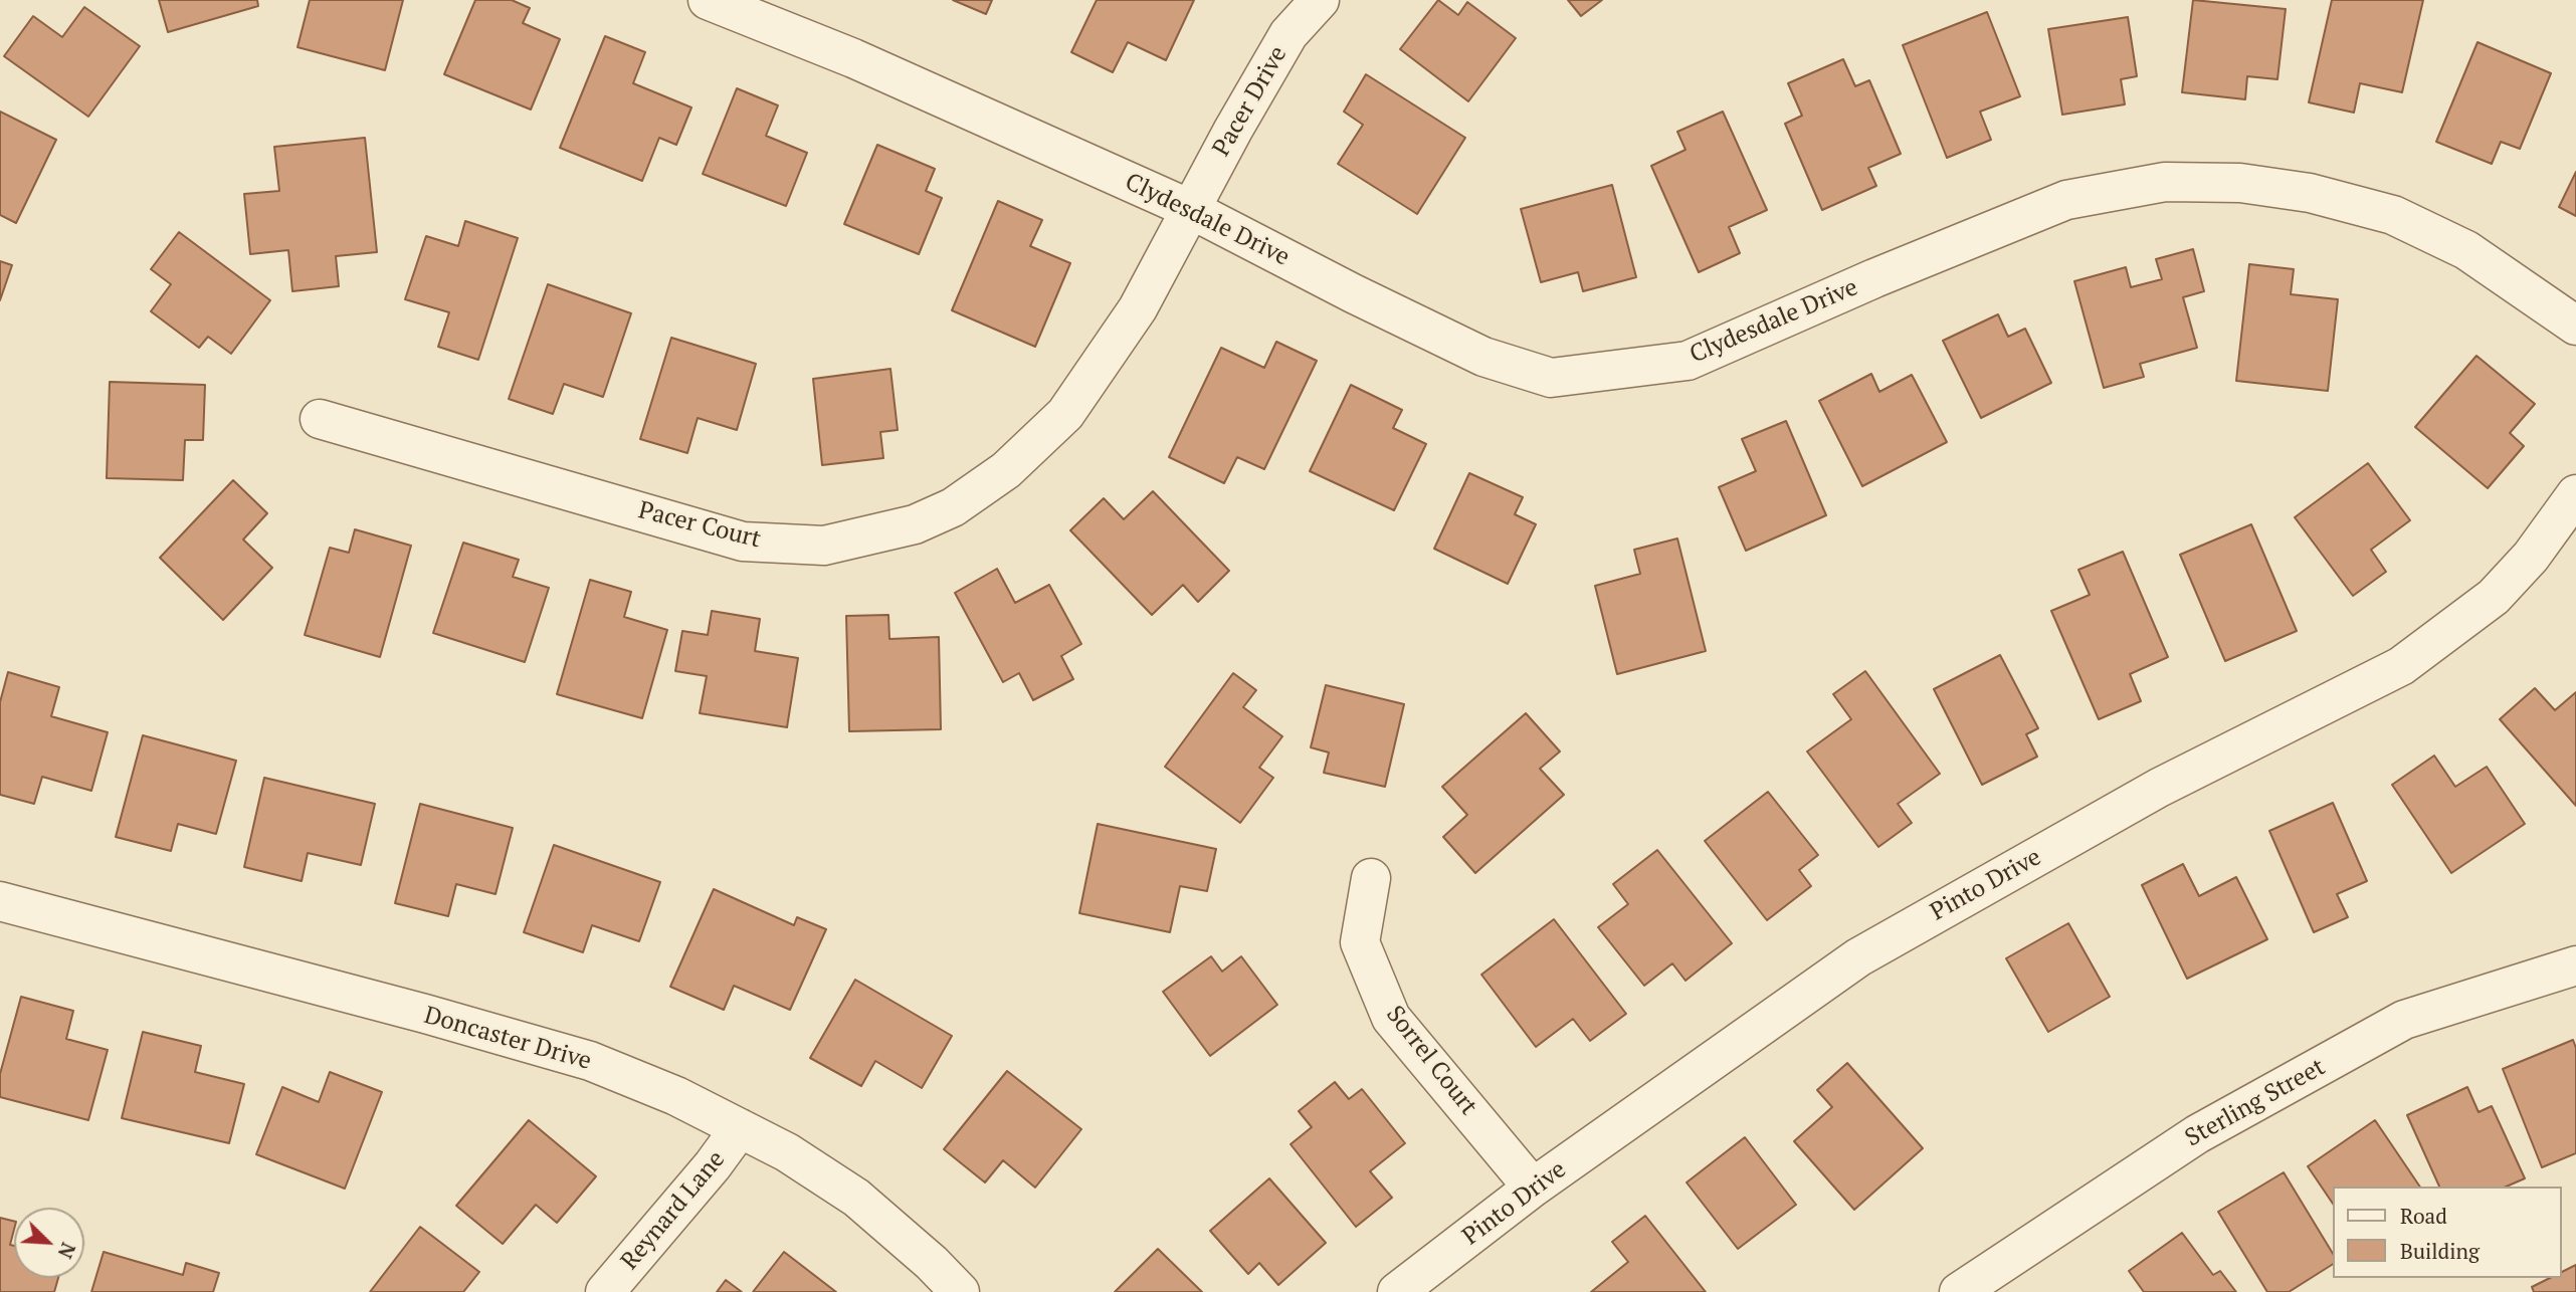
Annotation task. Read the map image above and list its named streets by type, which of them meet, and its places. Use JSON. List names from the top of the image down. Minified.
{"streets":{"street":["Pacer Drive","Clydesdale Drive","Pacer Court","Pinto Drive","Doncaster Drive","Sorrel Court","Sterling Street","Reynard Lane"]},"crossings":[["Pacer Drive","Clydesdale Drive"],["Pacer Drive","Pacer Court"],["Clydesdale Drive","Pacer Court"],["Pinto Drive","Sorrel Court"],["Doncaster Drive","Reynard Lane"]],"legend":["Road","Building"],"north":"bottom right"}
